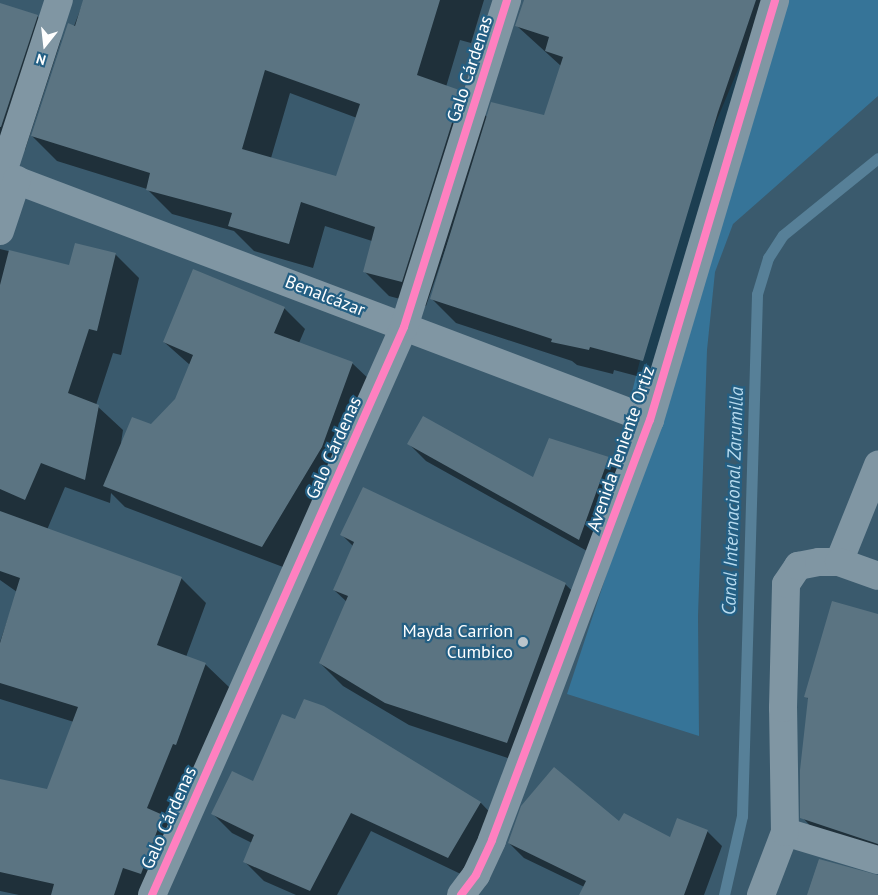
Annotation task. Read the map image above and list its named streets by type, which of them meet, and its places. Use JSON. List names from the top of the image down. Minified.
{"streets":{"street":["Galo Cárdenas","Benalcázar","Avenida Teniente Ortiz"]},"crossings":[["Galo Cárdenas","Benalcázar"],["Benalcázar","Avenida Teniente Ortiz"]],"water":["Canal Internacional Zarumilla"],"places":["Mayda Carrion Cumbico"],"north":"bottom"}
